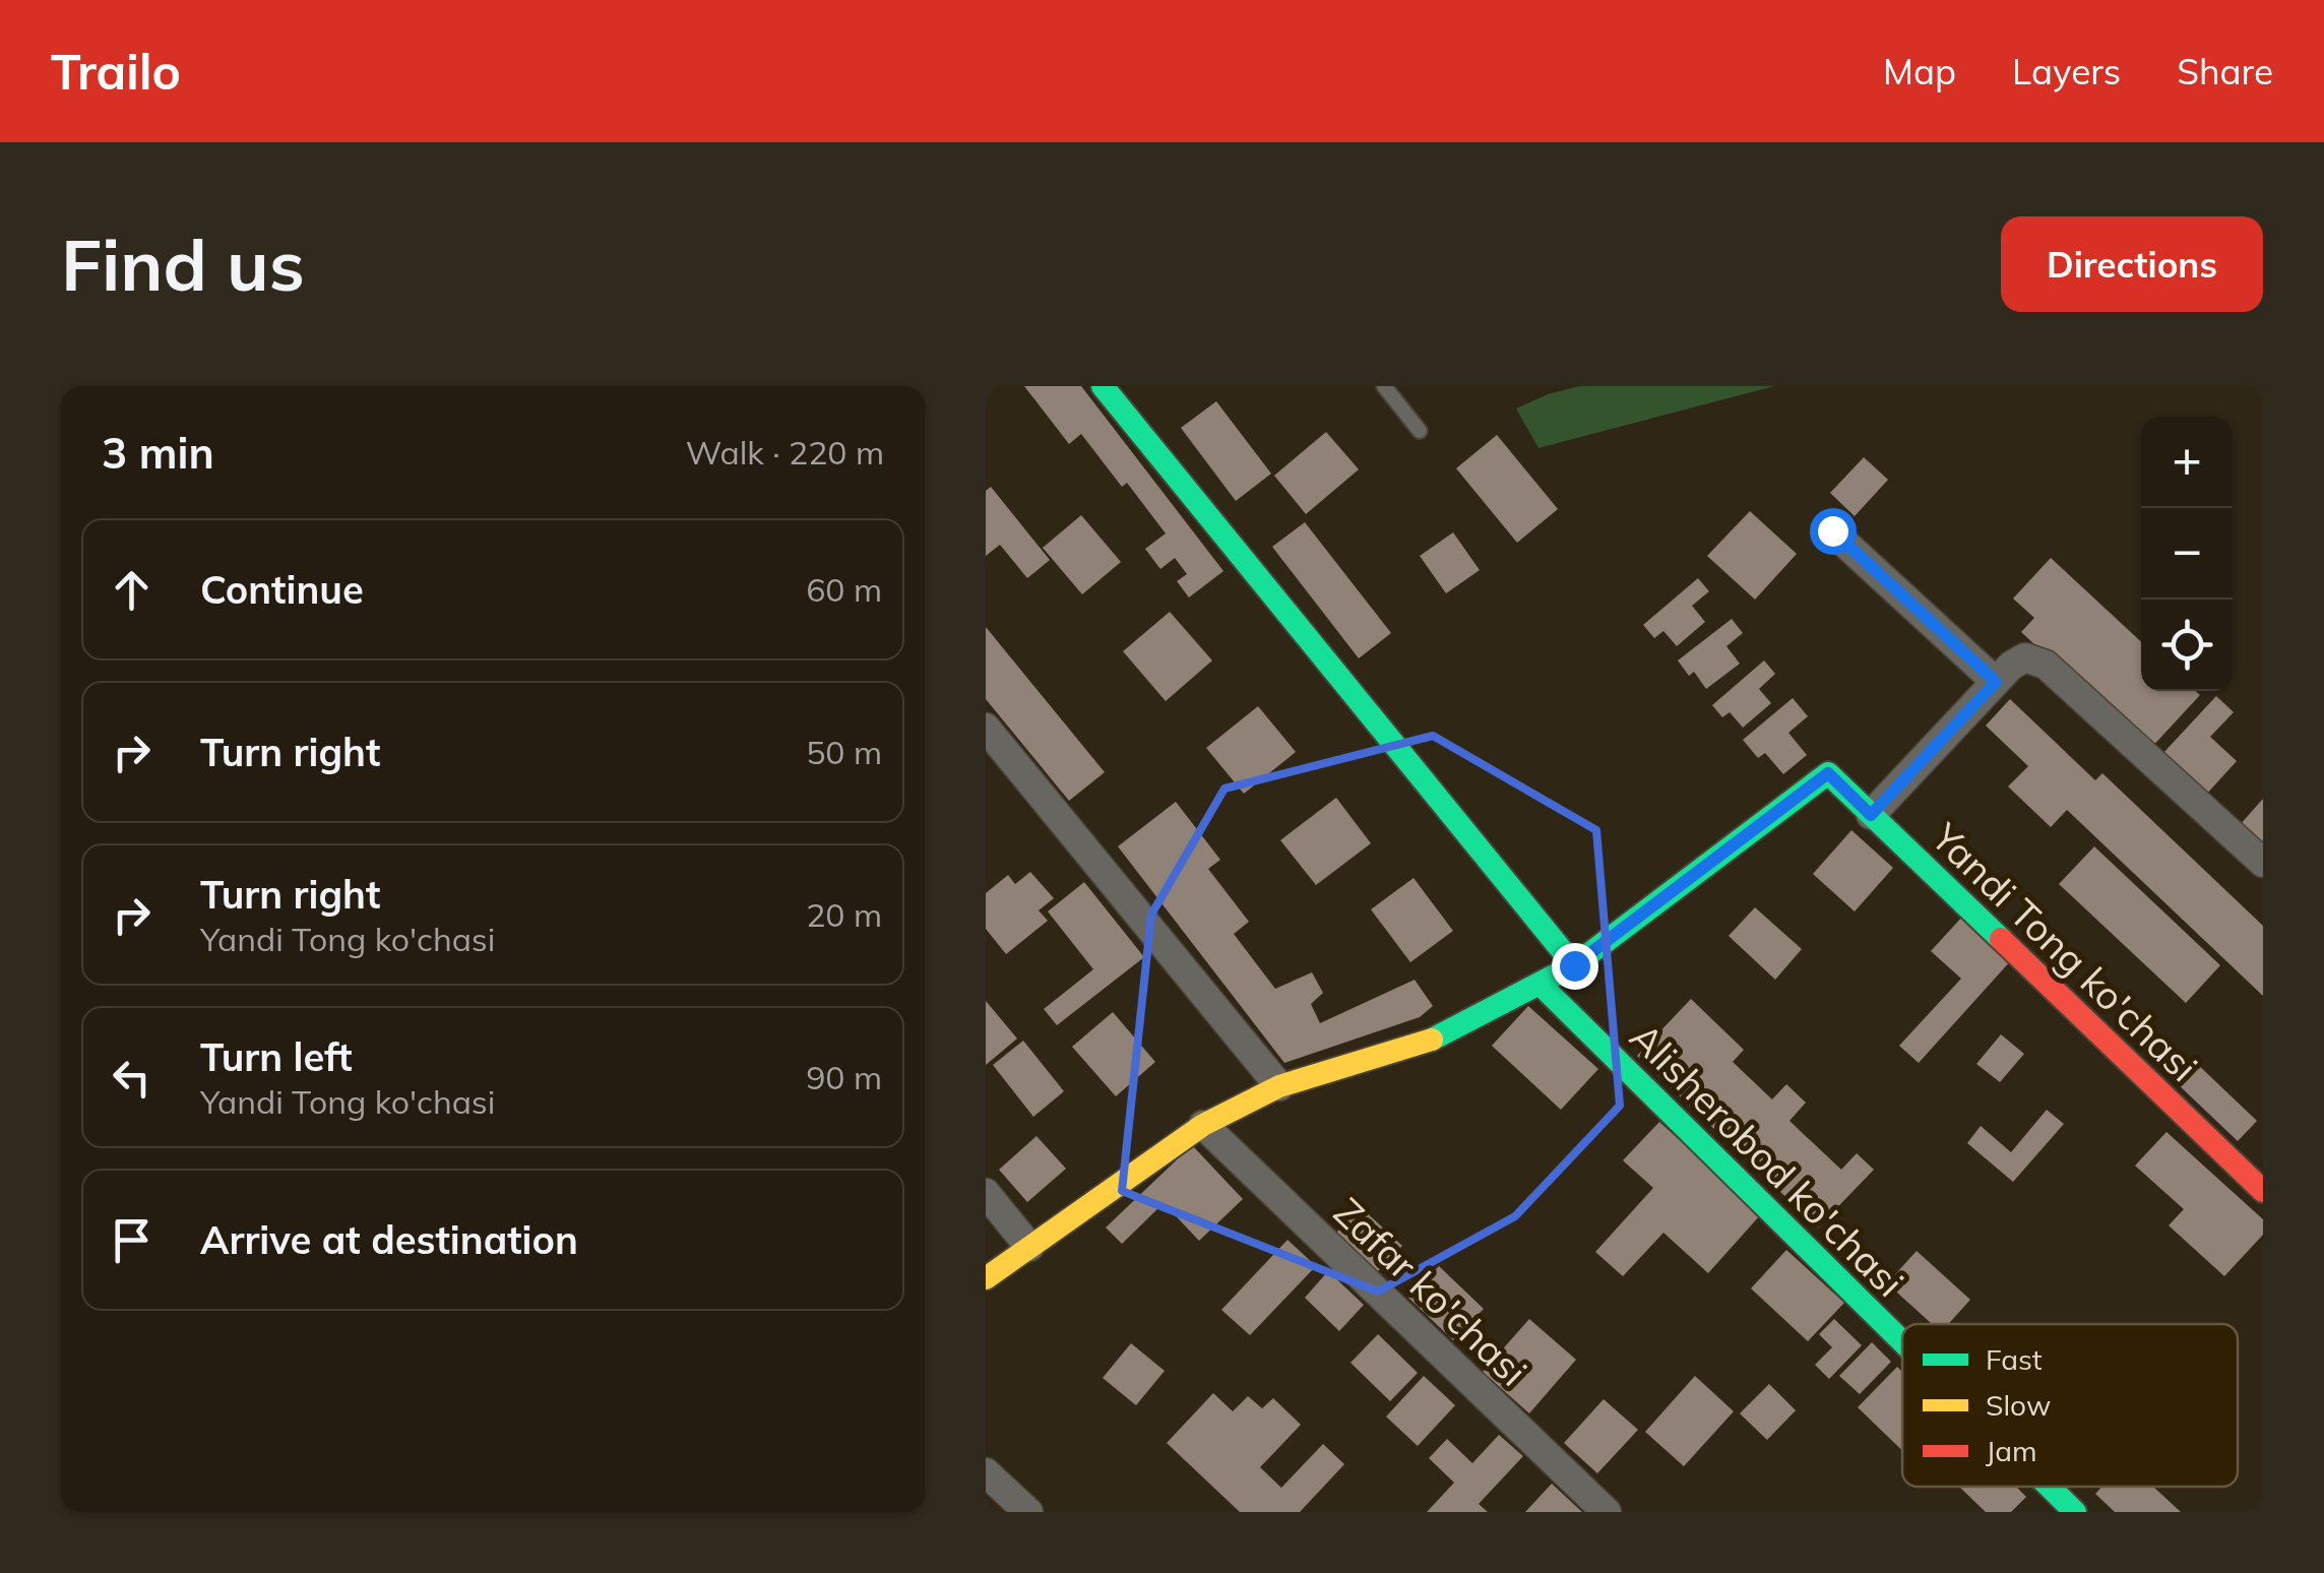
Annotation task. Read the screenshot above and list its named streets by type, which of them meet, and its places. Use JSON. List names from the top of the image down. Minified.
{"streets":{"street":["Yandi Tong ko'chasi","Alisherobod ko'chasi","Zafar ko'chasi"]},"crossings":[["Yandi Tong ko'chasi","Alisherobod ko'chasi"],["Yandi Tong ko'chasi","Zafar ko'chasi"]],"legend":["Fast","Slow","Jam"],"page":{"header":"Trailo","nav":["Map","Layers","Share"],"buttons":"Directions","title":"Find us","heading":["3 min","Walk · 220 m"],"map_buttons":["+","−"],"list":[["Continue","60 m"],["Turn right","50 m"],["Turn right","Yandi Tong ko'chasi","20 m"],["Turn left","Yandi Tong ko'chasi","90 m"],"Arrive at destination"]}}
